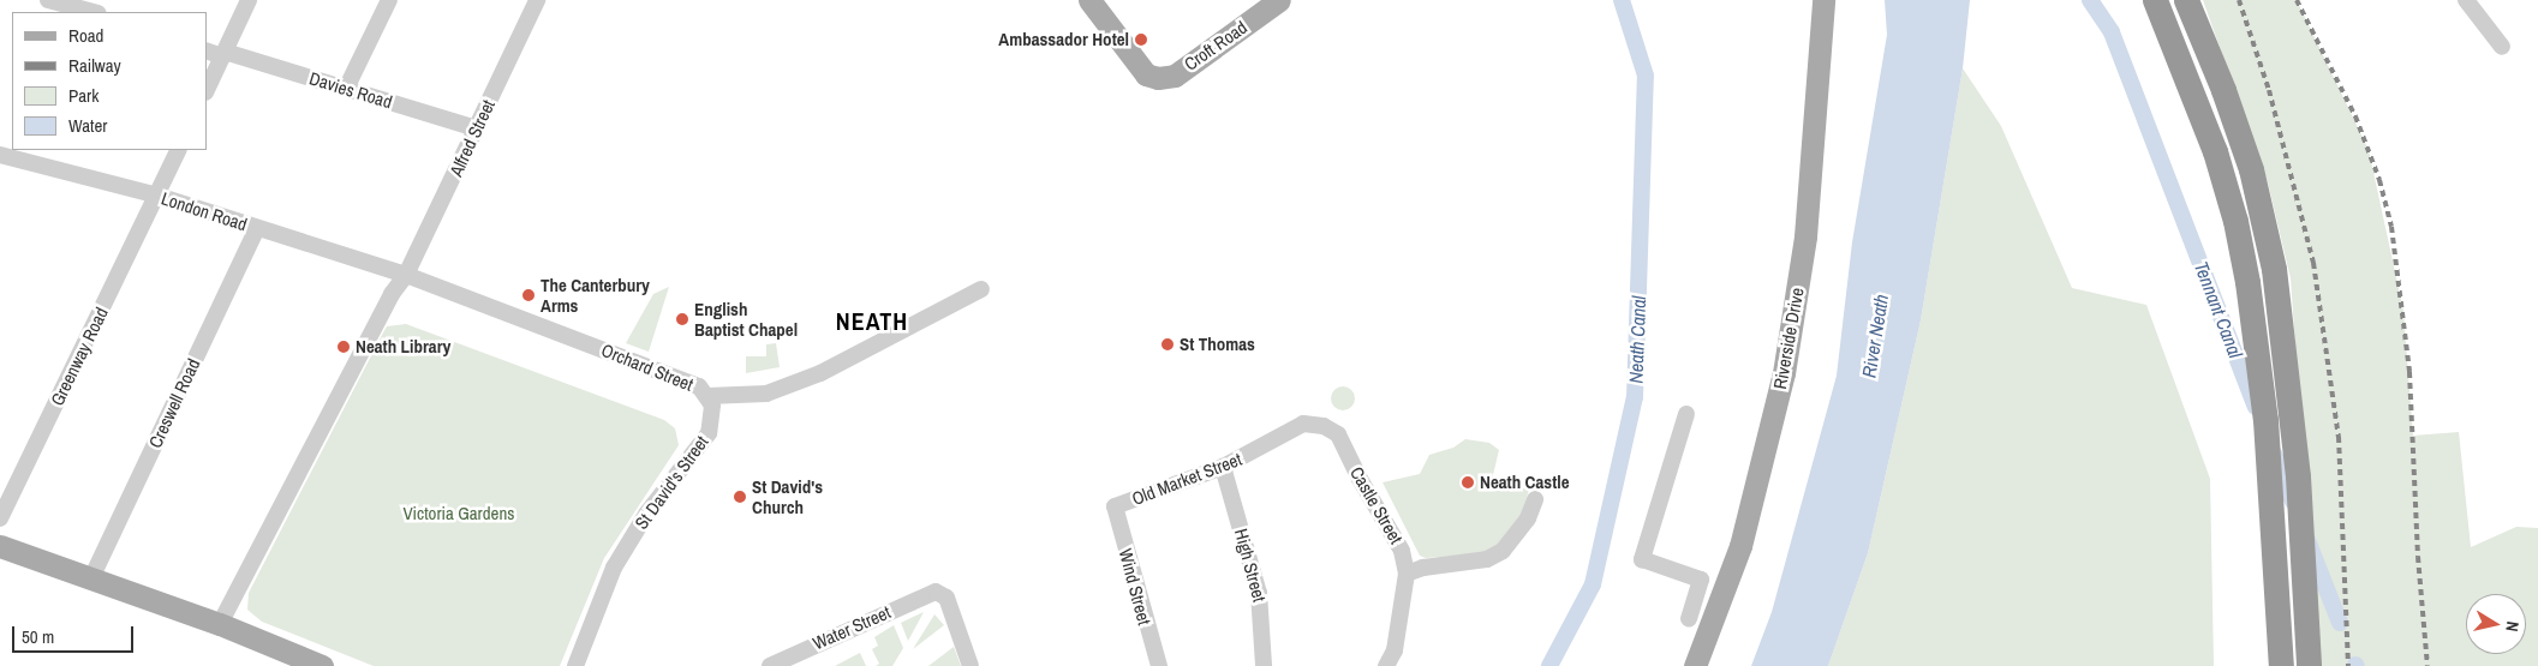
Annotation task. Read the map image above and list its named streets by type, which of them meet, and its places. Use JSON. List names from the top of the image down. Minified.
{"streets":{"main road":["Croft Road","Riverside Drive"],"street":["Davies Road","Alfred Street","London Road","Greenway Road","Orchard Street","Creswell Road","Old Market Street","St David's Street","Castle Street","High Street","Wind Street","Water Street"]},"crossings":[["Davies Road","Alfred Street"],["Alfred Street","London Road"],["Alfred Street","Orchard Street"],["London Road","Greenway Road"],["London Road","Orchard Street"],["London Road","Creswell Road"],["Orchard Street","St David's Street"],["Old Market Street","Castle Street"],["Old Market Street","High Street"],["Old Market Street","Wind Street"]],"districts":["NEATH"],"water":["Tennant Canal","River Neath","Neath Canal"],"parks":["Victoria Gardens"],"places":["Ambassador Hotel","The Canterbury Arms","English Baptist Chapel","St Thomas","Neath Library","Neath Castle","St David's Church"],"legend":["Road","Railway","Park","Water"],"scale_bar":"50 m","north":"right"}
